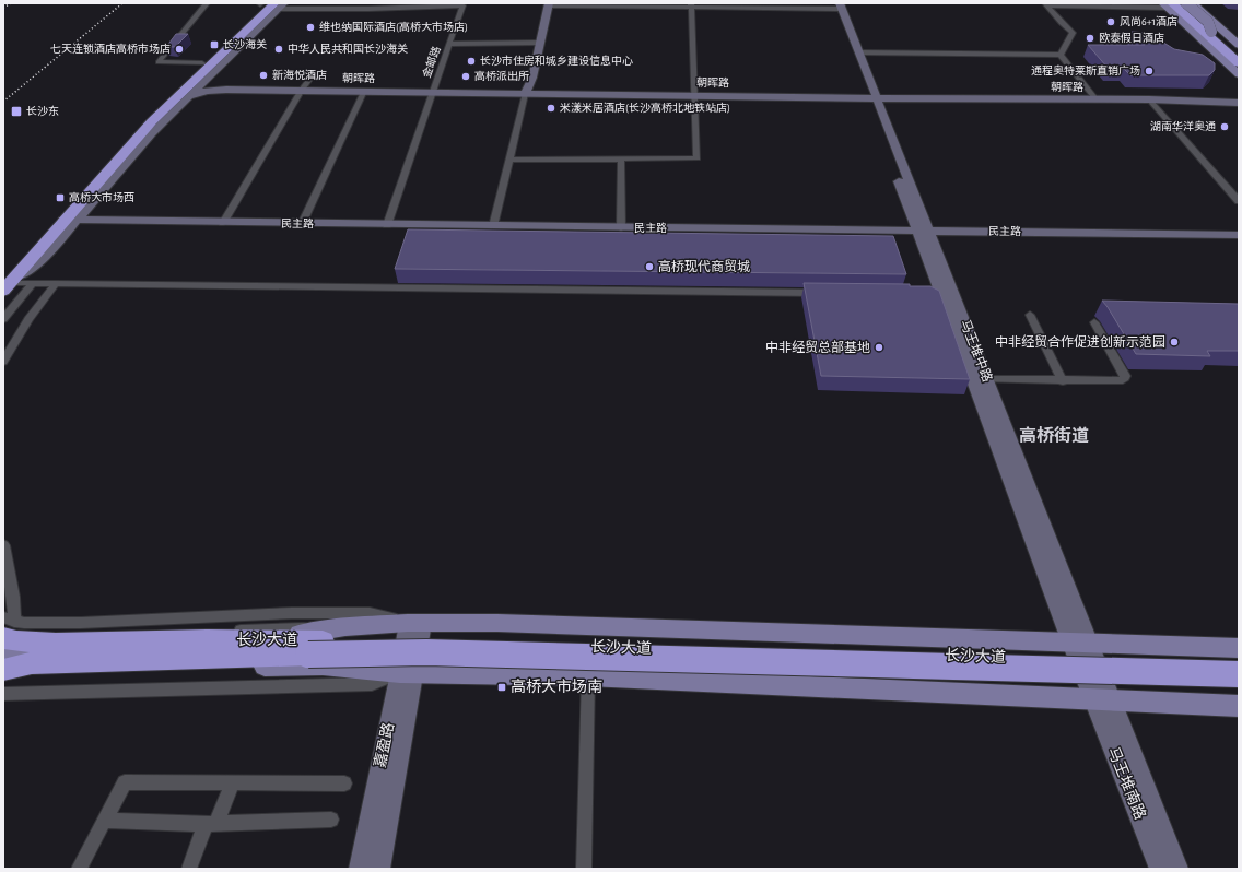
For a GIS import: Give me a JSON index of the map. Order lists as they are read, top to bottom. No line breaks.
{"streets":{"highway":["长沙大道"],"street":["金邮路","朝晖路","民主路","马王堆中路","嘉盈路","马王堆南路"]},"crossings":[["金邮路","朝晖路"],["金邮路","民主路"],["朝晖路","马王堆中路"],["民主路","马王堆中路"],["马王堆中路","马王堆南路"]],"districts":["高桥街道"],"places":{"other":["风尚6+1酒店","维也纳国际酒店(高桥大市场店)","欧泰假日酒店","七天连锁酒店高桥市场店","中华人民共和国长沙海关","长沙市住房和城乡建设信息中心","通程奥特莱斯直销广场","新海悦酒店","高桥派出所","米漾米居酒店(长沙高桥北地铁站店)","湖南华洋奥通","高桥现代商贸城","中非经贸合作促进创新示范园","中非经贸总部基地"],"transit":["长沙海关","长沙东","高桥大市场西","高桥大市场南"]}}
